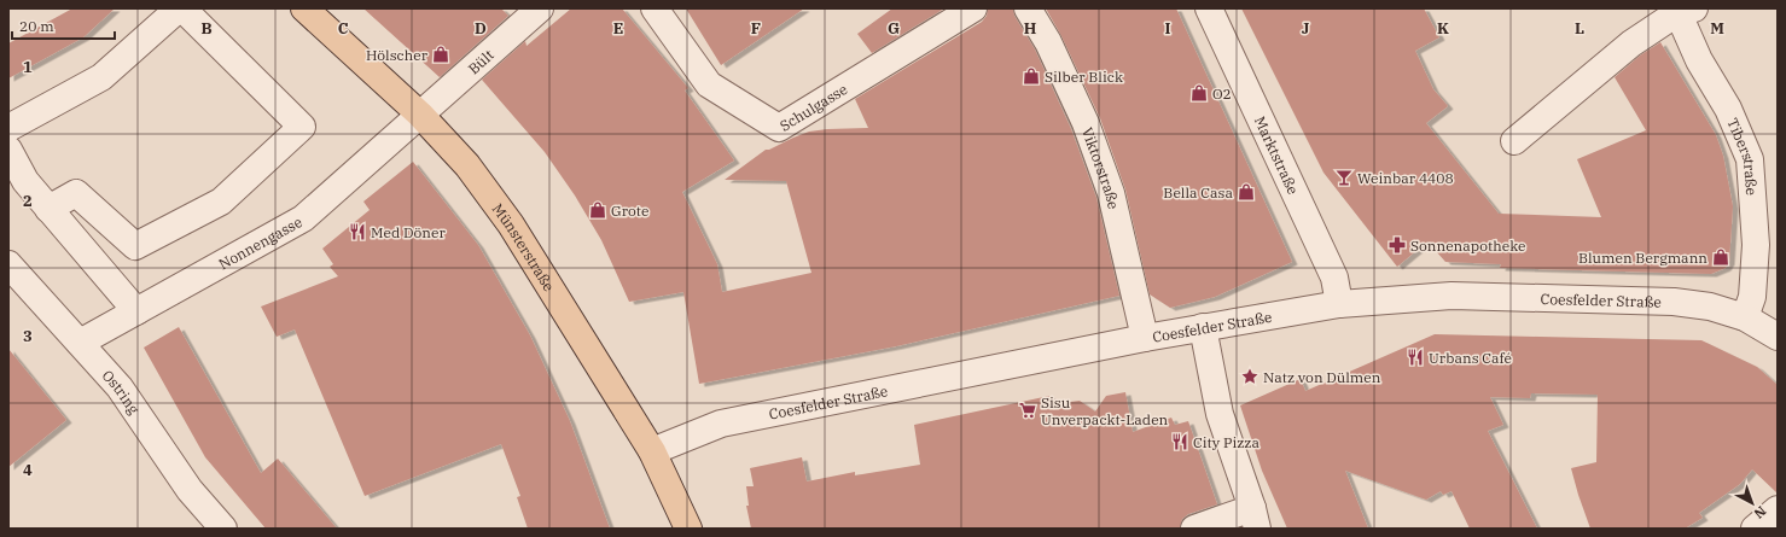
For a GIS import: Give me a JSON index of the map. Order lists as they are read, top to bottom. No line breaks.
{"streets":{"main road":["Münsterstraße"],"street":["Bült","Schulgasse","Marktstraße","Tiberstraße","Viktorstraße","Nonnengasse","Coesfelder Straße","Ostring"]},"crossings":[["Bült","Nonnengasse"],["Bült","Münsterstraße"],["Marktstraße","Coesfelder Straße"],["Tiberstraße","Coesfelder Straße"],["Viktorstraße","Coesfelder Straße"],["Nonnengasse","Münsterstraße"],["Nonnengasse","Ostring"],["Münsterstraße","Coesfelder Straße"]],"places":{"shop":["Hölscher","Silber Blick","O2","Bella Casa","Grote","Blumen Bergmann"],"bar":["Weinbar 4408"],"restaurant":["Med Döner","Urbans Café","City Pizza"],"pharmacy":["Sonnenapotheke"],"place":["Natz von Dülmen"],"supermarket":["Sisu Unverpackt-Laden"]},"scale_bar":"20 m","north":"bottom right","grid":{"columns":["B","C","D","E","F","G","H","I","J","K","L","M"],"rows":["1","2","3","4"]}}
